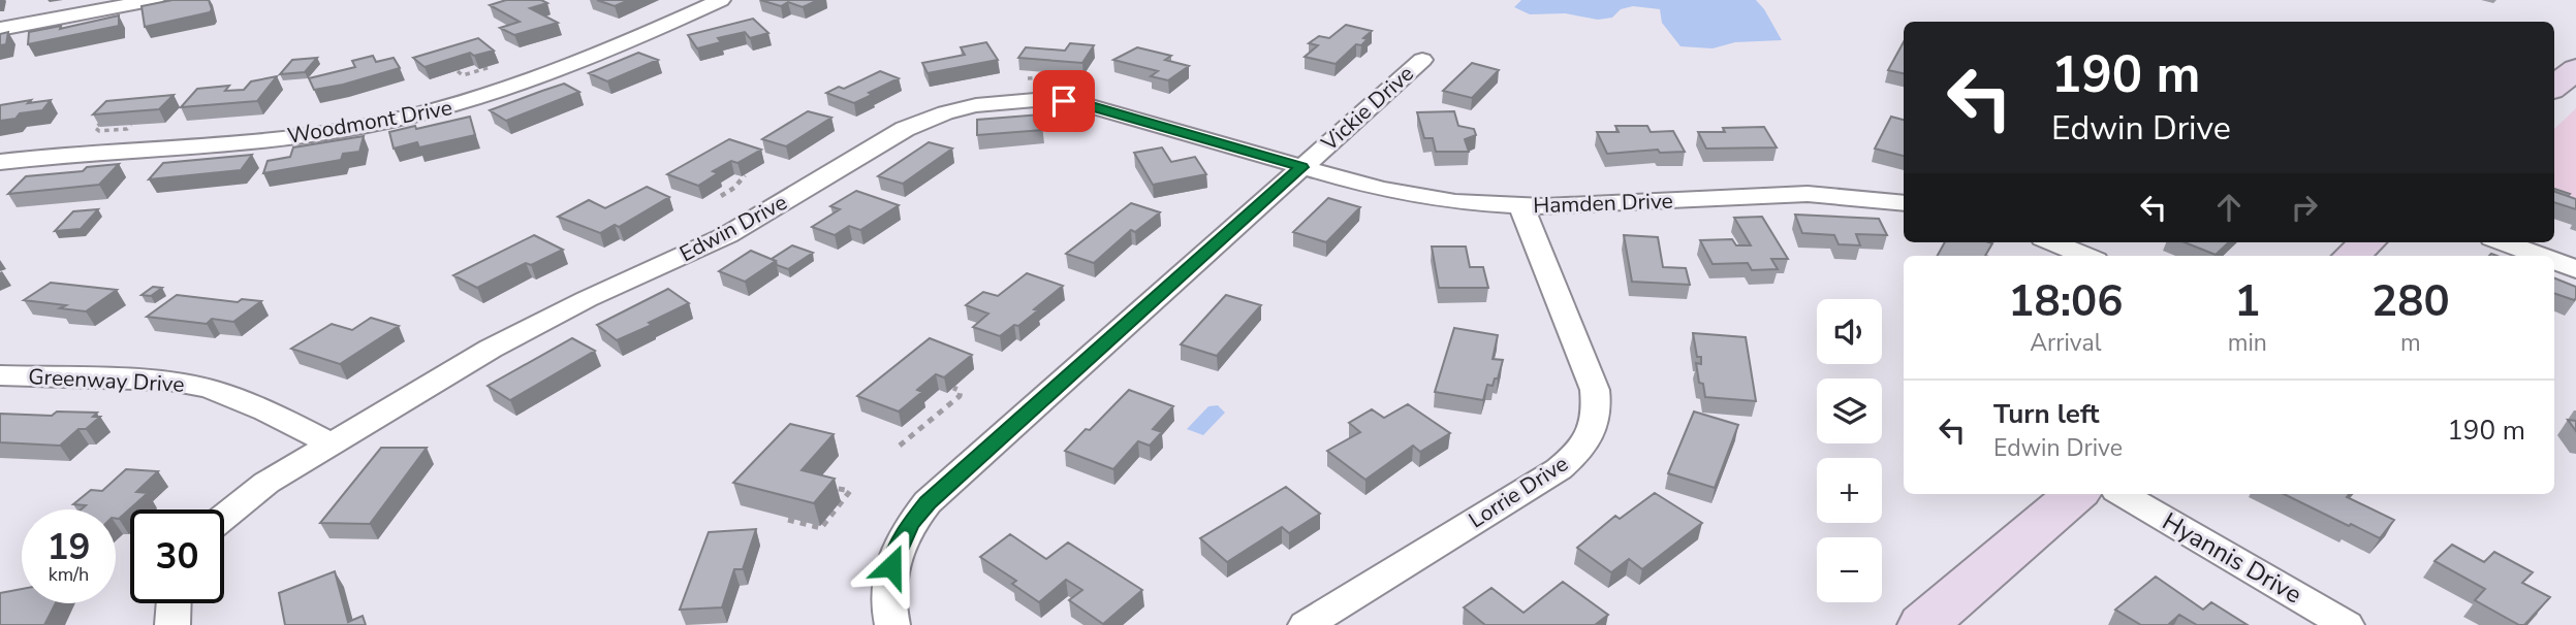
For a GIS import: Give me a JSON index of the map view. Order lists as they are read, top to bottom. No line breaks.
{"streets":{"street":["Vickie Drive","Woodmont Drive","Hamden Drive","Edwin Drive","Greenway Drive","Lorrie Drive","Hyannis Drive"]},"crossings":[["Vickie Drive","Hamden Drive"],["Vickie Drive","Edwin Drive"],["Hamden Drive","Edwin Drive"],["Hamden Drive","Lorrie Drive"],["Edwin Drive","Greenway Drive"]],"page":{"turn":["190 m","Edwin Drive"],"eta":["18:06","Arrival","1","min","280","m"],"map_buttons":["+","−"],"list":[{"name":"Turn left","note":"Edwin Drive","value":"190 m"}],"speed":"19 km/h","limit":"30"}}
